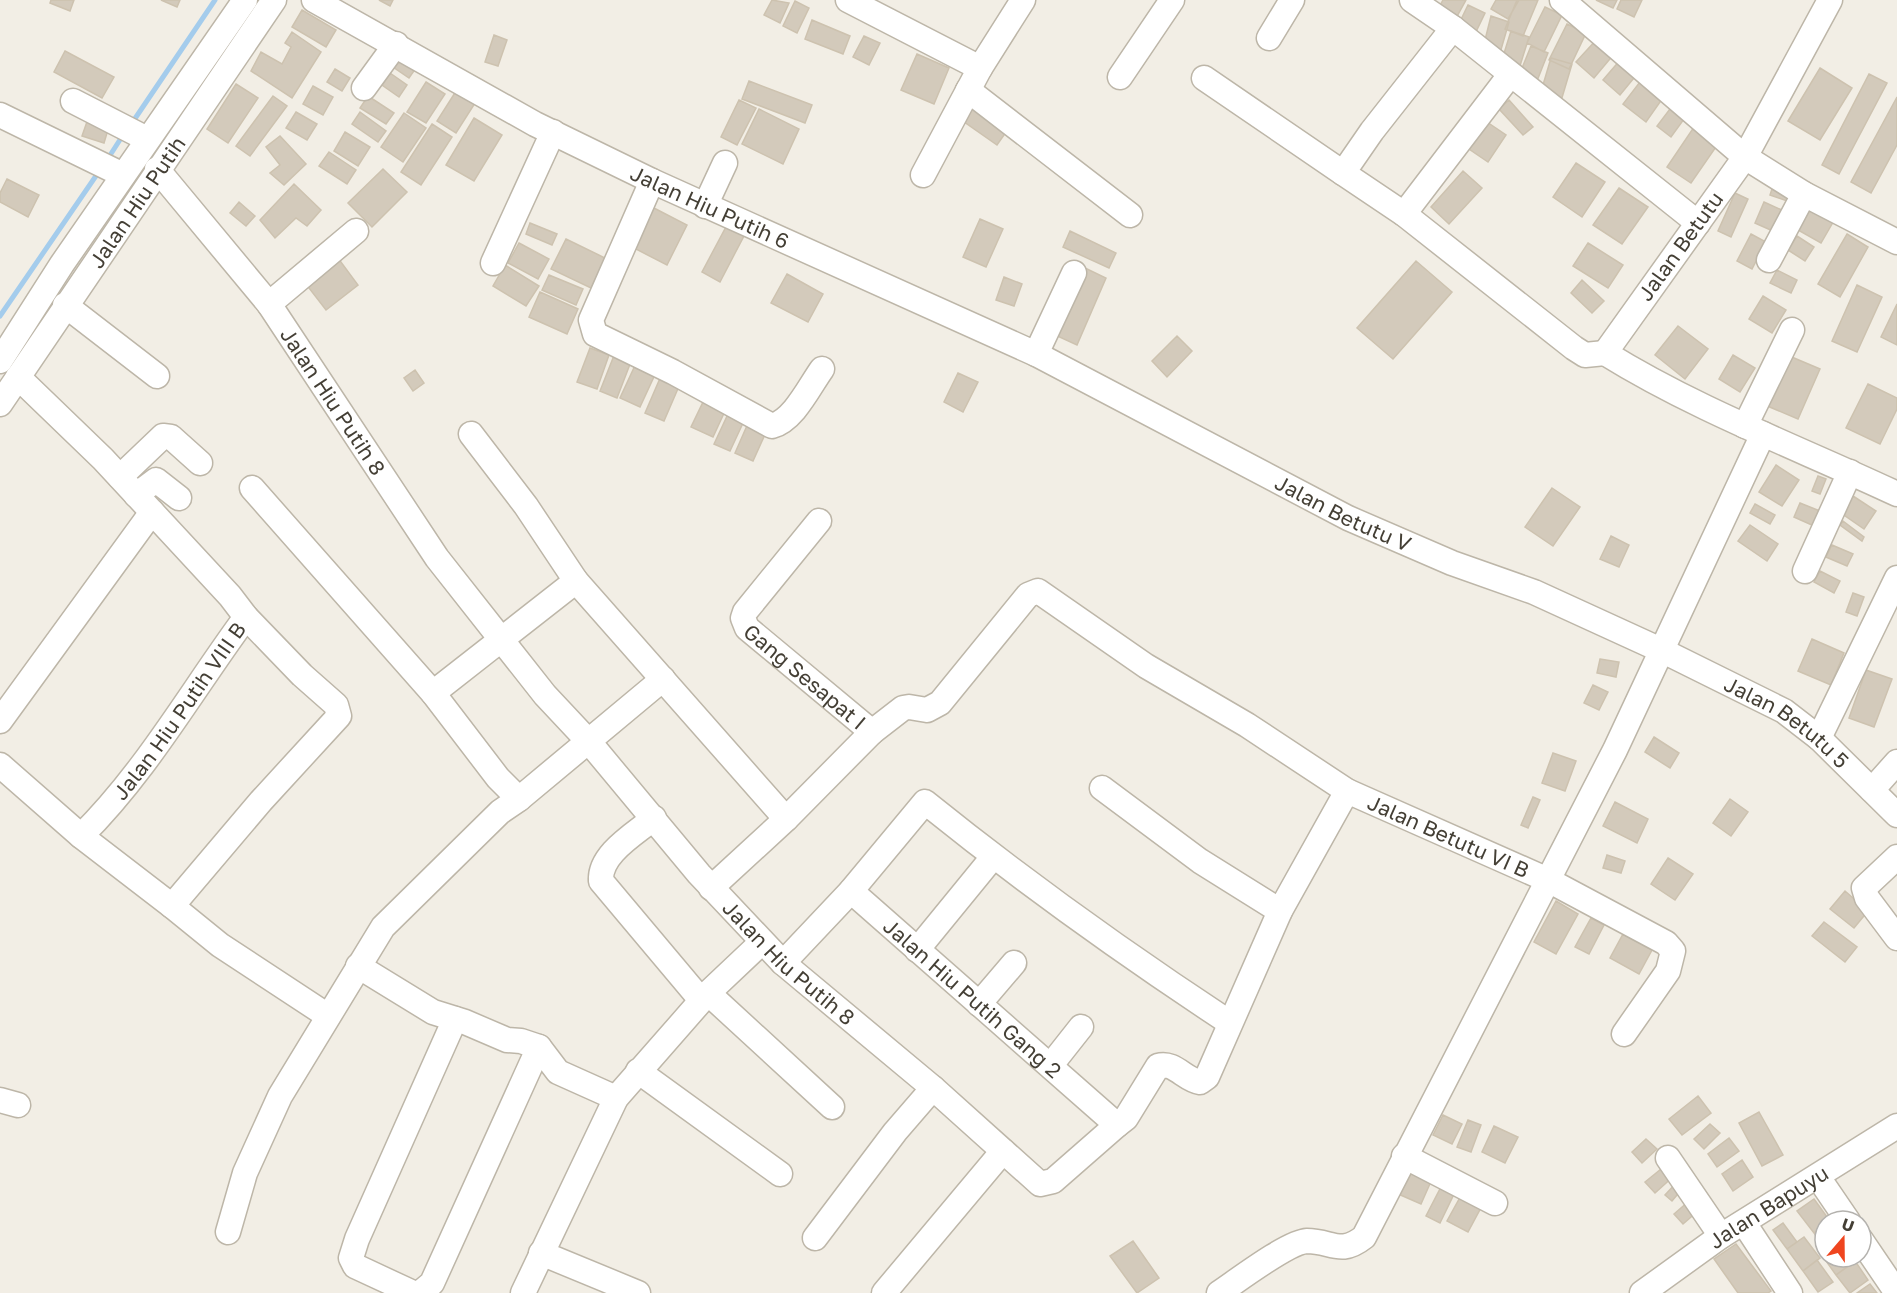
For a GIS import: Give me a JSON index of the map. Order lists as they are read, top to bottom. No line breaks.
{"streets":{"street":["Jalan Hiu Putih","Jalan Hiu Putih 6","Jalan Betutu","Jalan Hiu Putih 8","Jalan Betutu V","Gang Sesapat I","Jalan Hiu Putih VIII B","Jalan Betutu 5","Jalan Betutu VI B","Jalan Hiu Putih Gang 2","Jalan Bapuyu"]},"crossings":[["Jalan Hiu Putih","Jalan Hiu Putih 8"],["Jalan Hiu Putih","Jalan Hiu Putih VIII B"],["Jalan Hiu Putih 6","Jalan Betutu V"],["Jalan Hiu Putih 8","Jalan Hiu Putih Gang 2"],["Jalan Betutu V","Jalan Betutu 5"],["Gang Sesapat I","Jalan Betutu VI B"]],"north":"top"}
